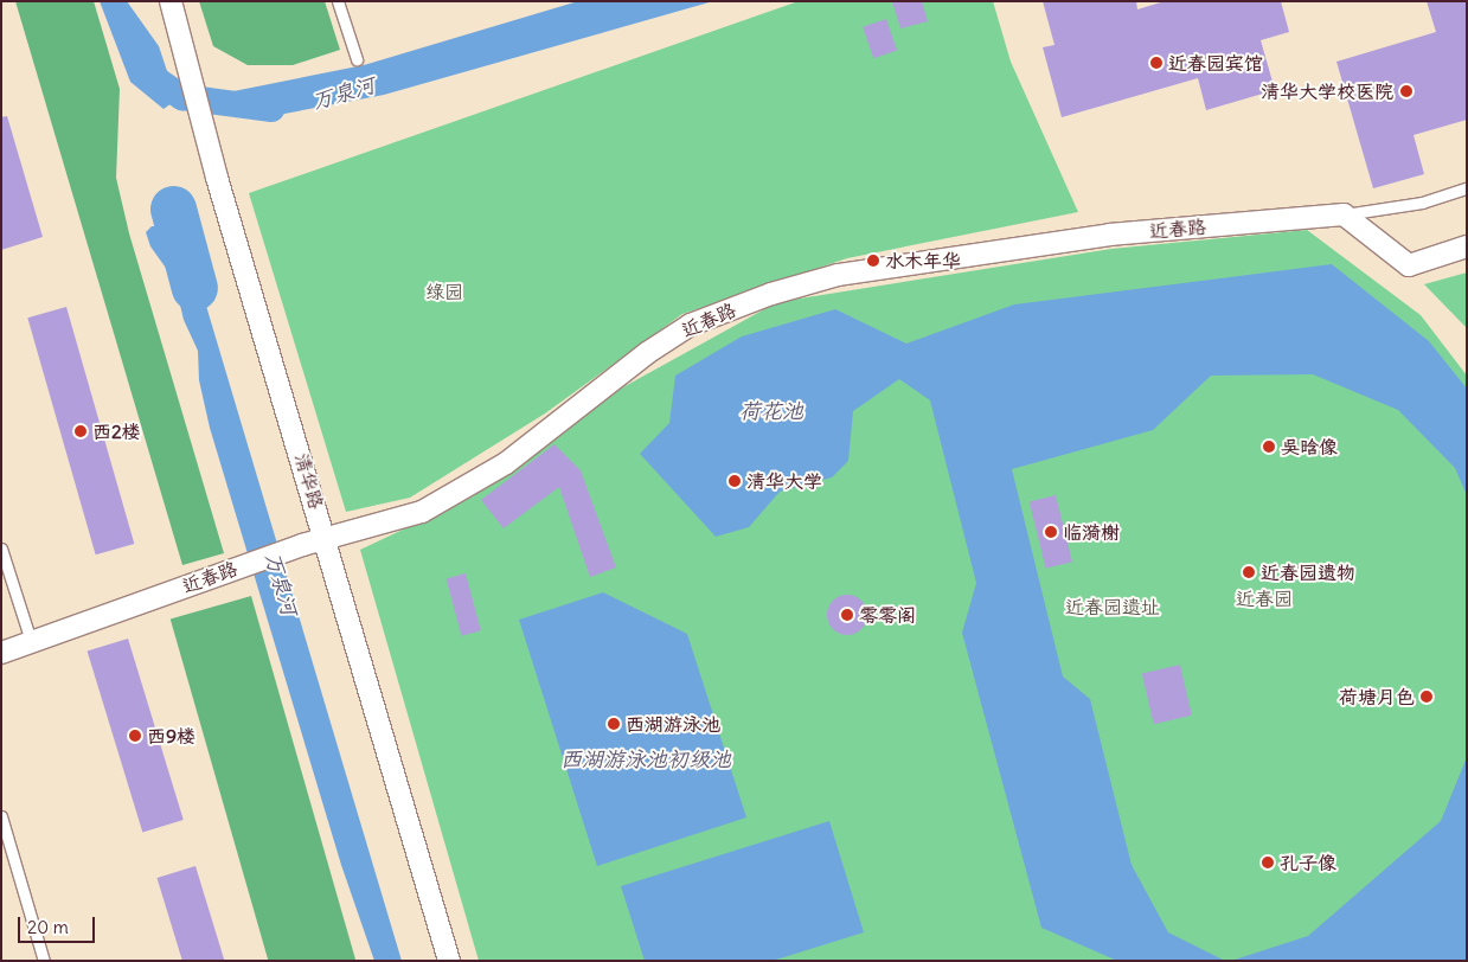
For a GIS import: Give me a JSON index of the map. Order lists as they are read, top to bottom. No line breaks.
{"streets":{"street":["近春路","清华路"]},"crossings":[["近春路","清华路"]],"water":["万泉河","荷花池","西湖游泳池初级池"],"parks":["绿园","近春园","近春园遗址"],"places":["近春园宾馆","清华大学校医院","水木年华","西2楼","吴晗像","清华大学","临漪榭","近春园遗物","零零阁","荷塘月色","西湖游泳池","西9楼","孔子像"],"scale_bar":"20 m"}
